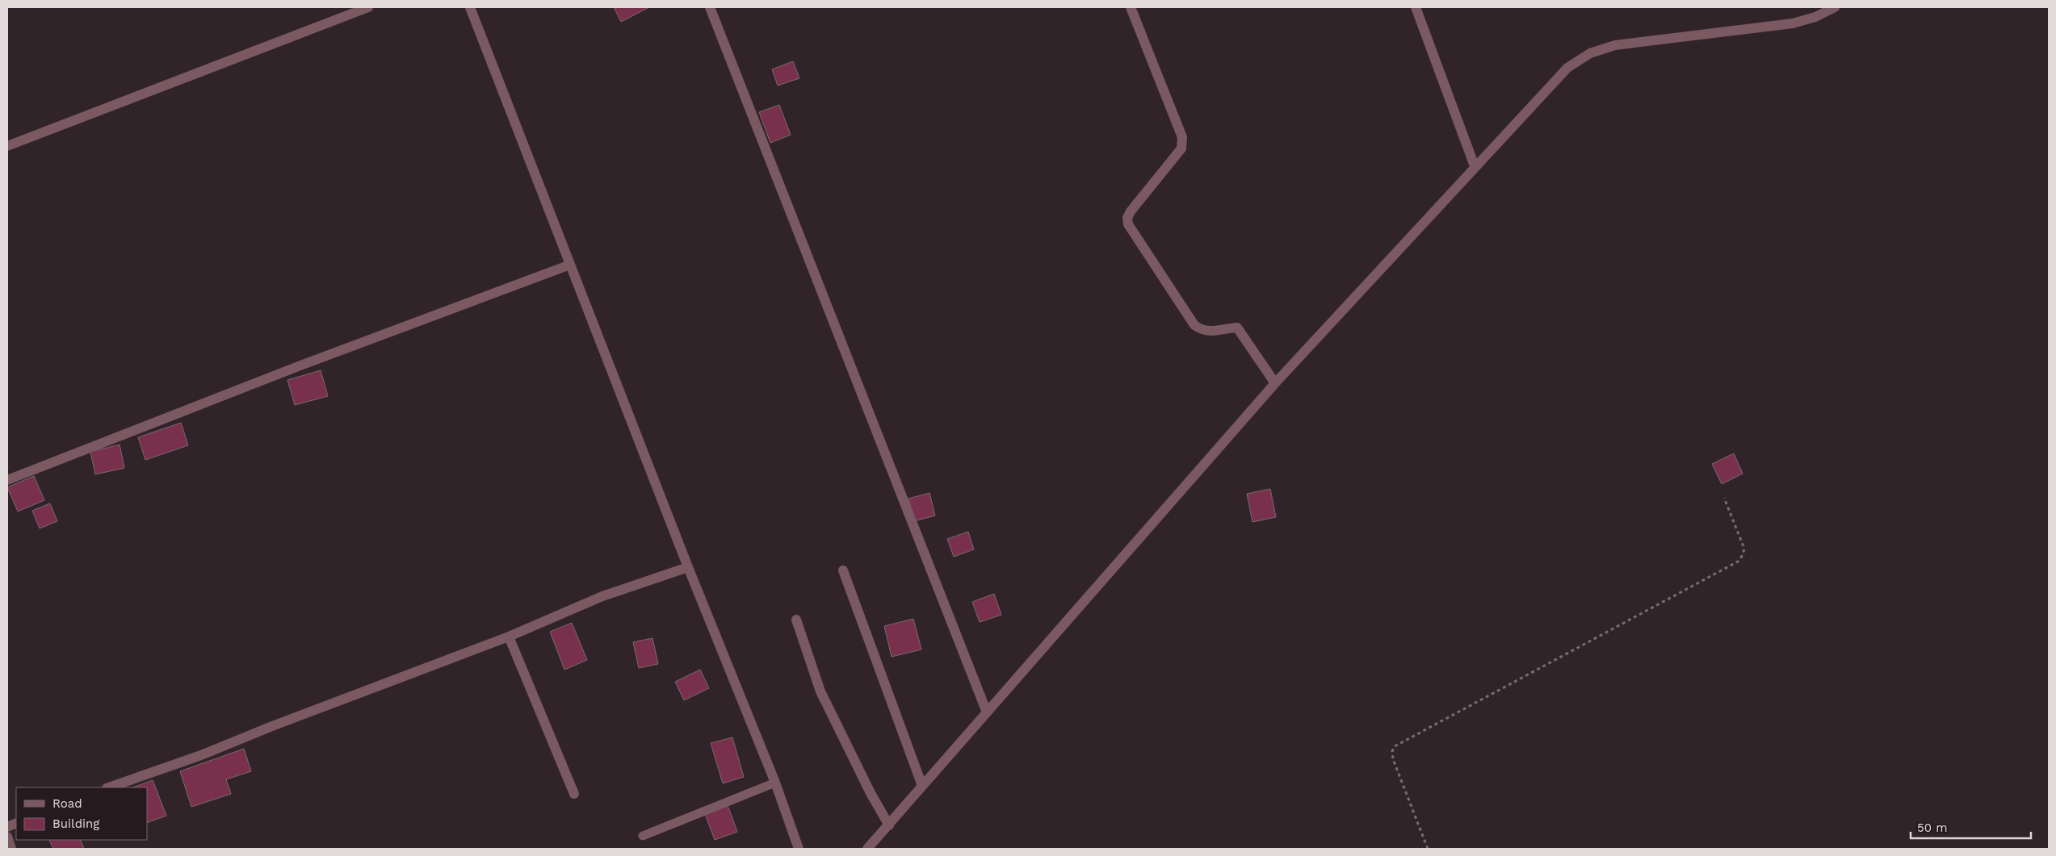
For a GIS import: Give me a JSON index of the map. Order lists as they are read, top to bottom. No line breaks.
{"legend":["Road","Building"],"scale_bar":"50 m"}
